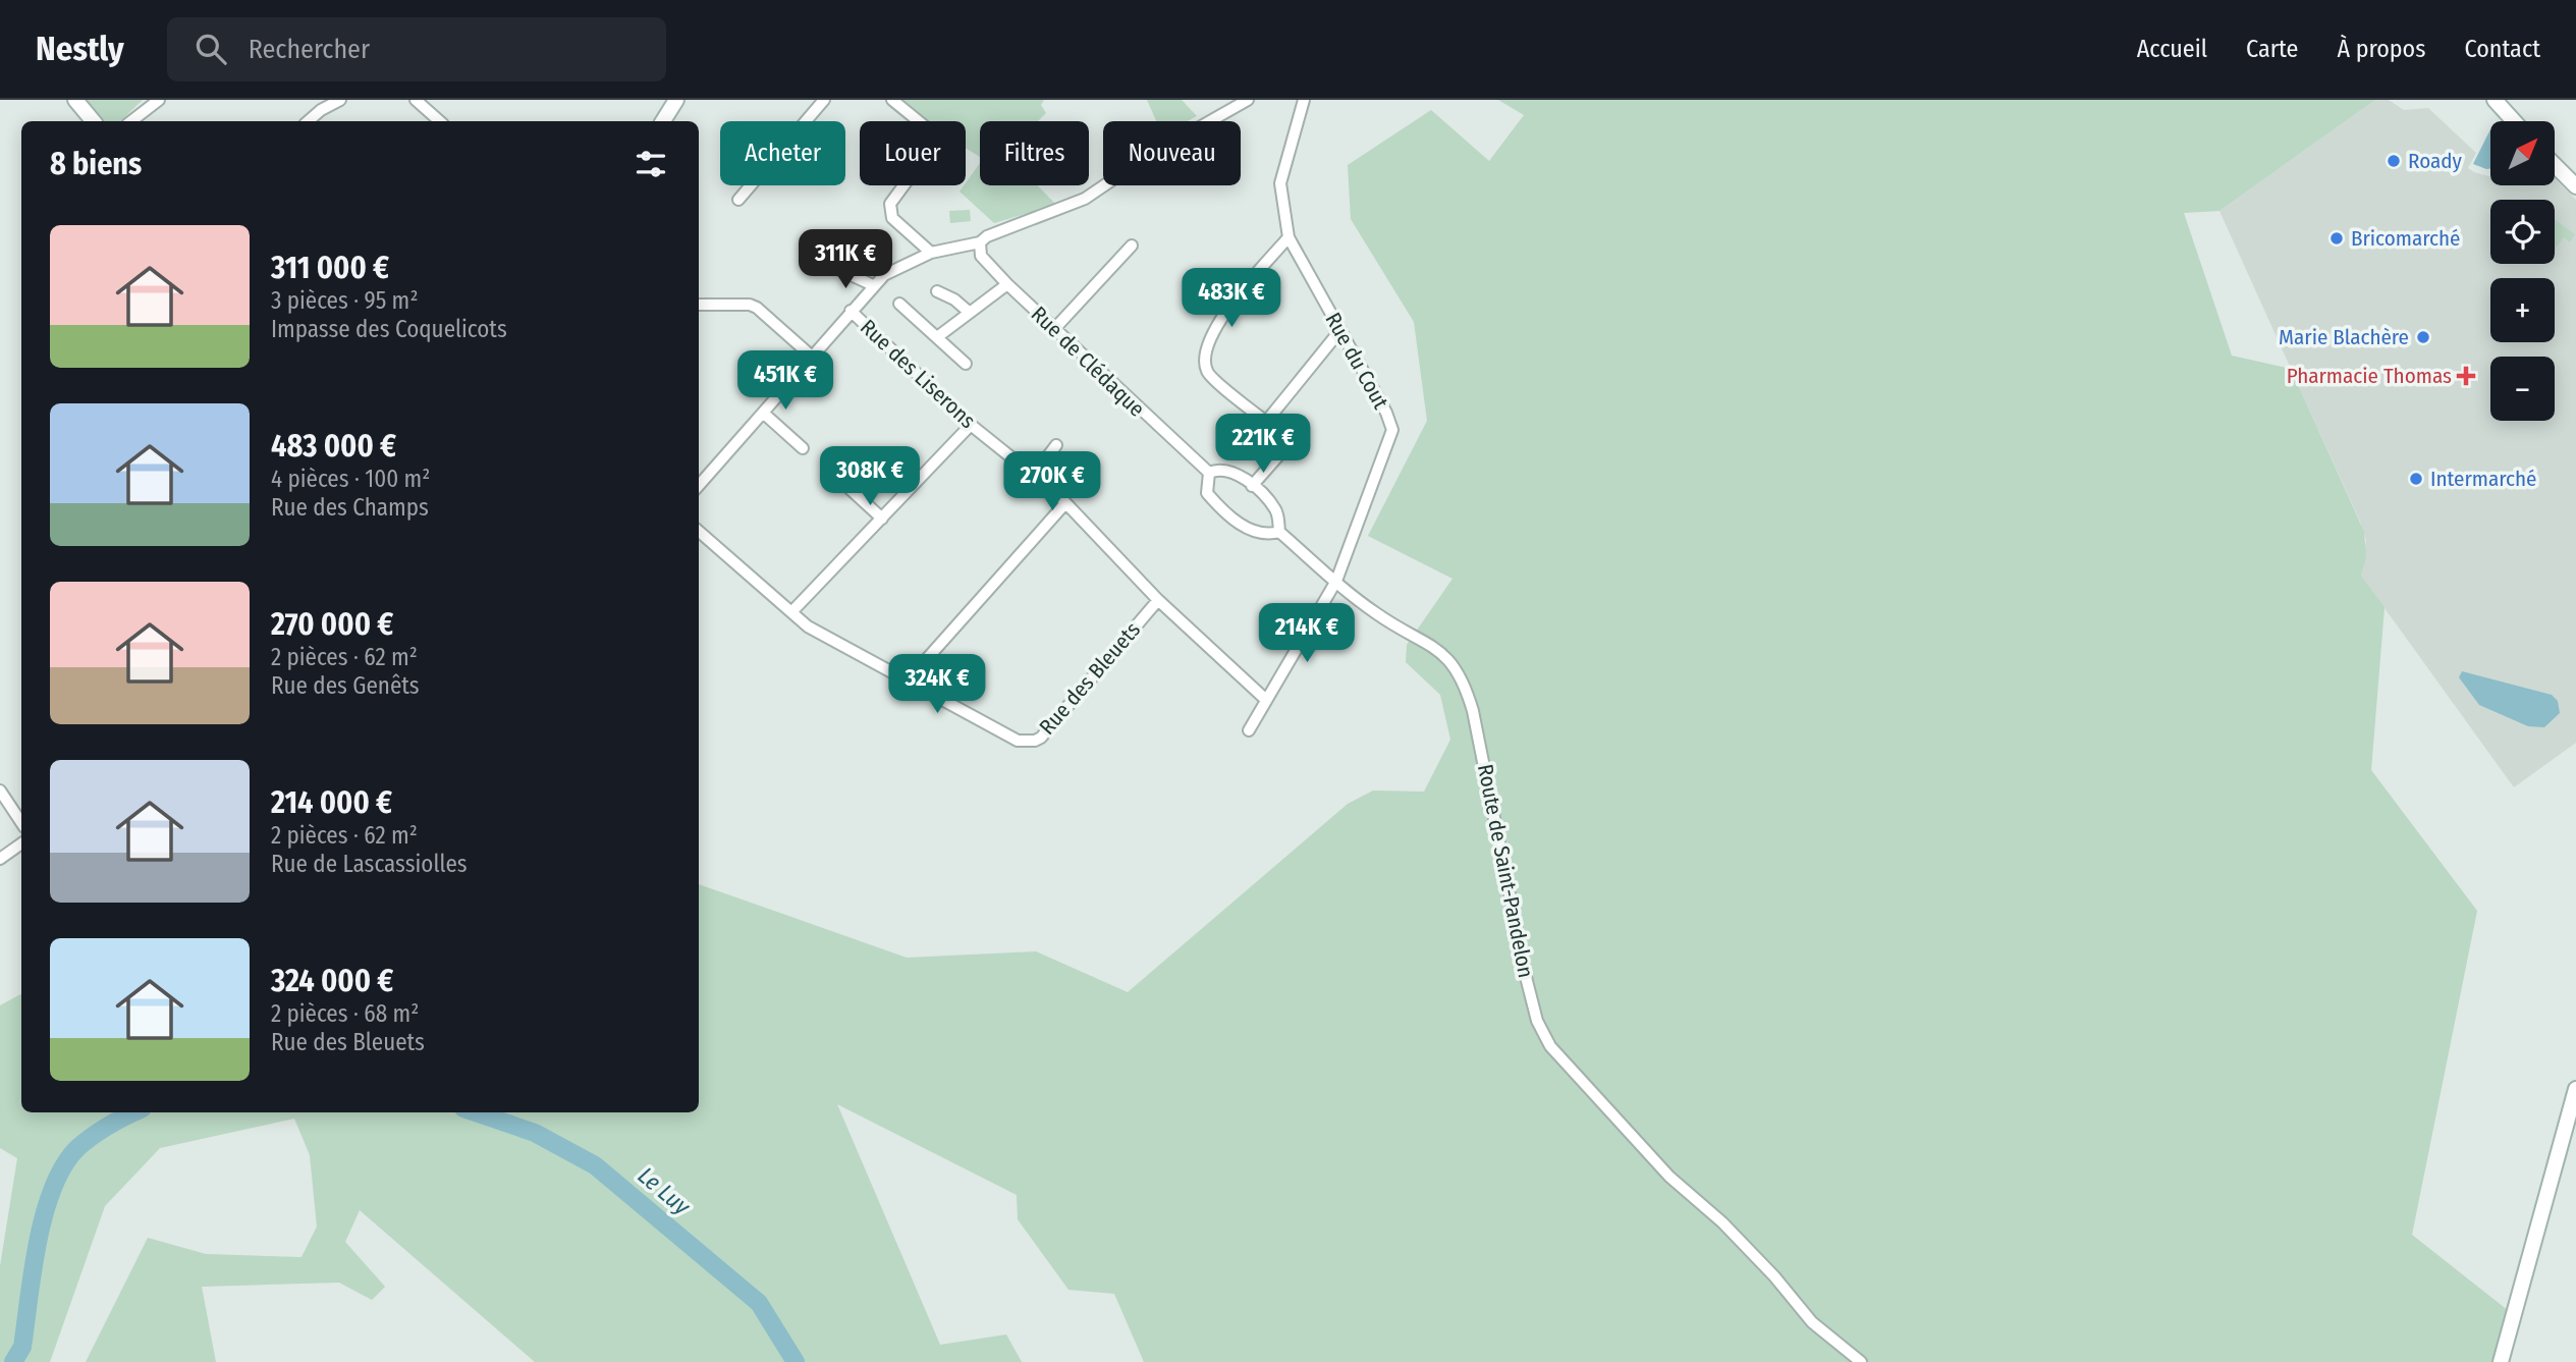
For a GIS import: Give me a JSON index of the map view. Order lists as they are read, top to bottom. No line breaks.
{"streets":{"street":["Rue du Cout","Rue de Clédaque","Rue des Liserons","Rue des Bleuets","Route de Saint-Pandelon"]},"crossings":[["Rue du Cout","Rue des Liserons"],["Rue du Cout","Route de Saint-Pandelon"],["Rue des Liserons","Rue des Bleuets"]],"water":["Le Luy"],"places":{"other":["Roady","Bricomarché","Marie Blachère","Intermarché"],"health":["Pharmacie Thomas"]},"north":"top right","page":{"header":"Nestly","search":"Rechercher","nav":["Accueil","Carte","À propos","Contact"],"map_buttons":["+","−"],"chip":["Acheter","Louer","Filtres","Nouveau"],"heading":"8 biens","list":[{"name":"311 000 €","note":"3 pièces · 95 m² · Impasse des Coquelicots"},{"name":"483 000 €","note":"4 pièces · 100 m² · Rue des Champs"},{"name":"270 000 €","note":"2 pièces · 62 m² · Rue des Genêts"},{"name":"214 000 €","note":"2 pièces · 62 m² · Rue de Lascassiolles"},{"name":"324 000 €","note":"2 pièces · 68 m² · Rue des Bleuets"}],"price":["311K €","483K €","451K €","221K €","308K €","270K €","214K €","324K €"]}}
